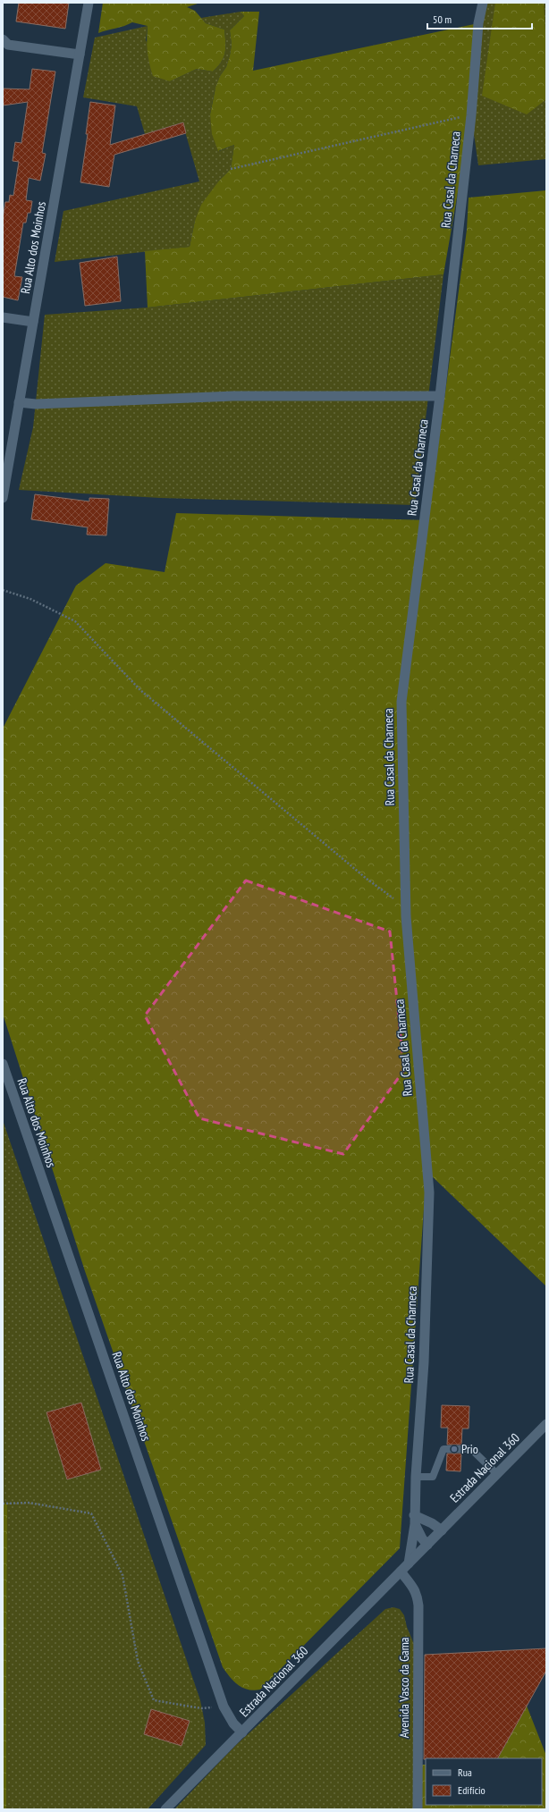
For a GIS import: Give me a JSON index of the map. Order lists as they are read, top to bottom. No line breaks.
{"streets":{"street":["Rua Casal da Charneca","Rua Alto dos Moinhos","Estrada Nacional 360","Avenida Vasco da Gama"]},"crossings":[["Rua Casal da Charneca","Estrada Nacional 360"],["Rua Alto dos Moinhos","Estrada Nacional 360"],["Estrada Nacional 360","Avenida Vasco da Gama"]],"places":["Prio"],"legend":["Rua","Edifício"],"scale_bar":"50 m"}
